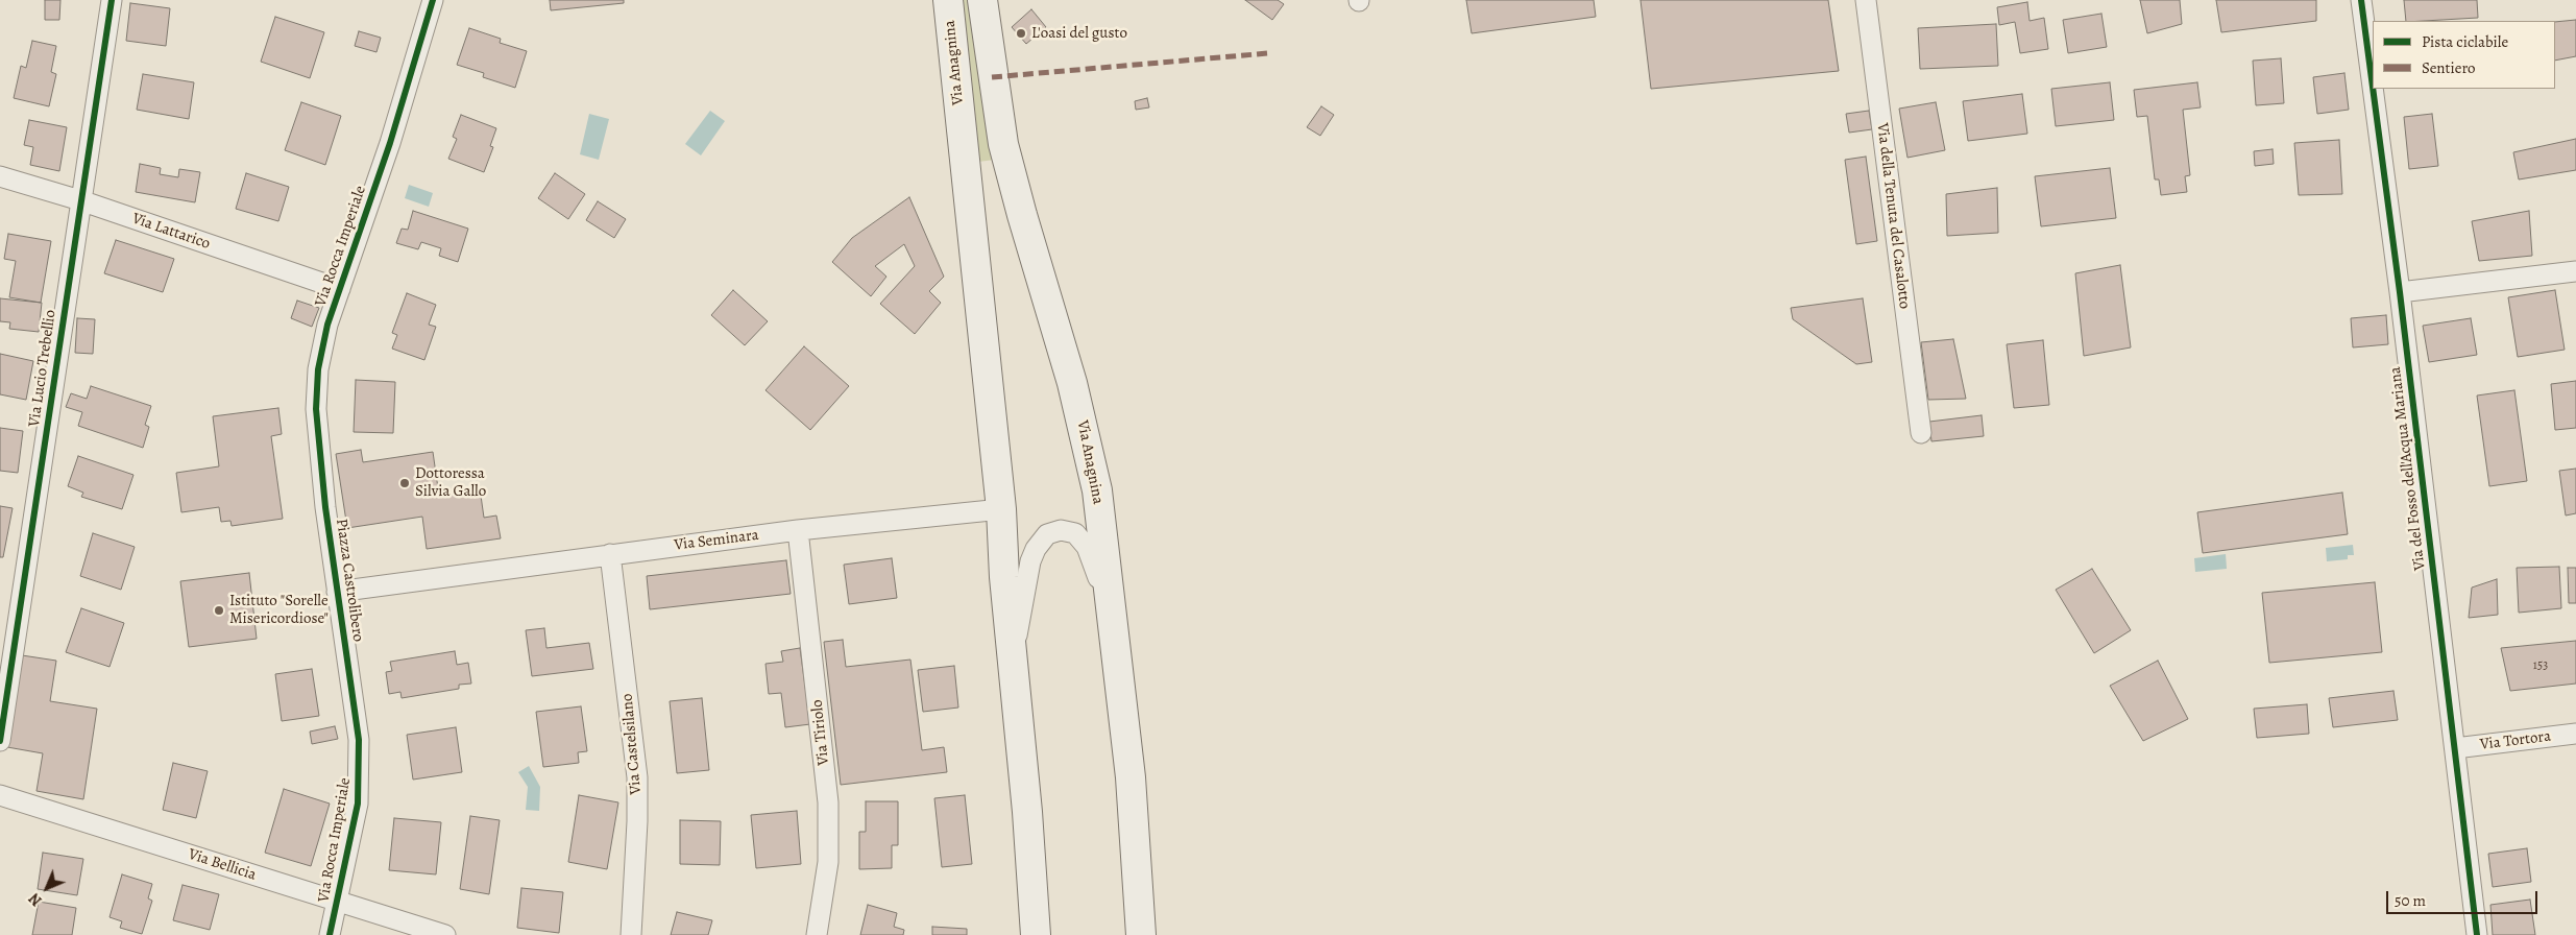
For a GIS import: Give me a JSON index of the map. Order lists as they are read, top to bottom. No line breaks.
{"streets":{"main road":["Via Anagnina"],"street":["Via della Tenuta del Casalotto","Via Lattarico","Via Rocca Imperiale","Via Lucio Trebellio","Via del Fosso dell'Acqua Mariana","Via Seminara","Piazza Castrolibero","Via Tiriolo","Via Tortora","Via Castelsilano","Via Bellicia"]},"crossings":[["Via Anagnina","Via Seminara"],["Via Lattarico","Via Rocca Imperiale"],["Via Lattarico","Via Lucio Trebellio"],["Via Rocca Imperiale","Piazza Castrolibero"],["Via Rocca Imperiale","Via Bellicia"],["Via del Fosso dell'Acqua Mariana","Via Tortora"],["Via Seminara","Piazza Castrolibero"],["Via Seminara","Via Tiriolo"],["Via Seminara","Via Castelsilano"]],"places":["L'oasi del gusto","Dottoressa Silvia Gallo","Istituto \"Sorelle Misericordiose\""],"house_numbers":["153"],"legend":["Pista ciclabile","Sentiero"],"scale_bar":"50 m","north":"bottom left"}
